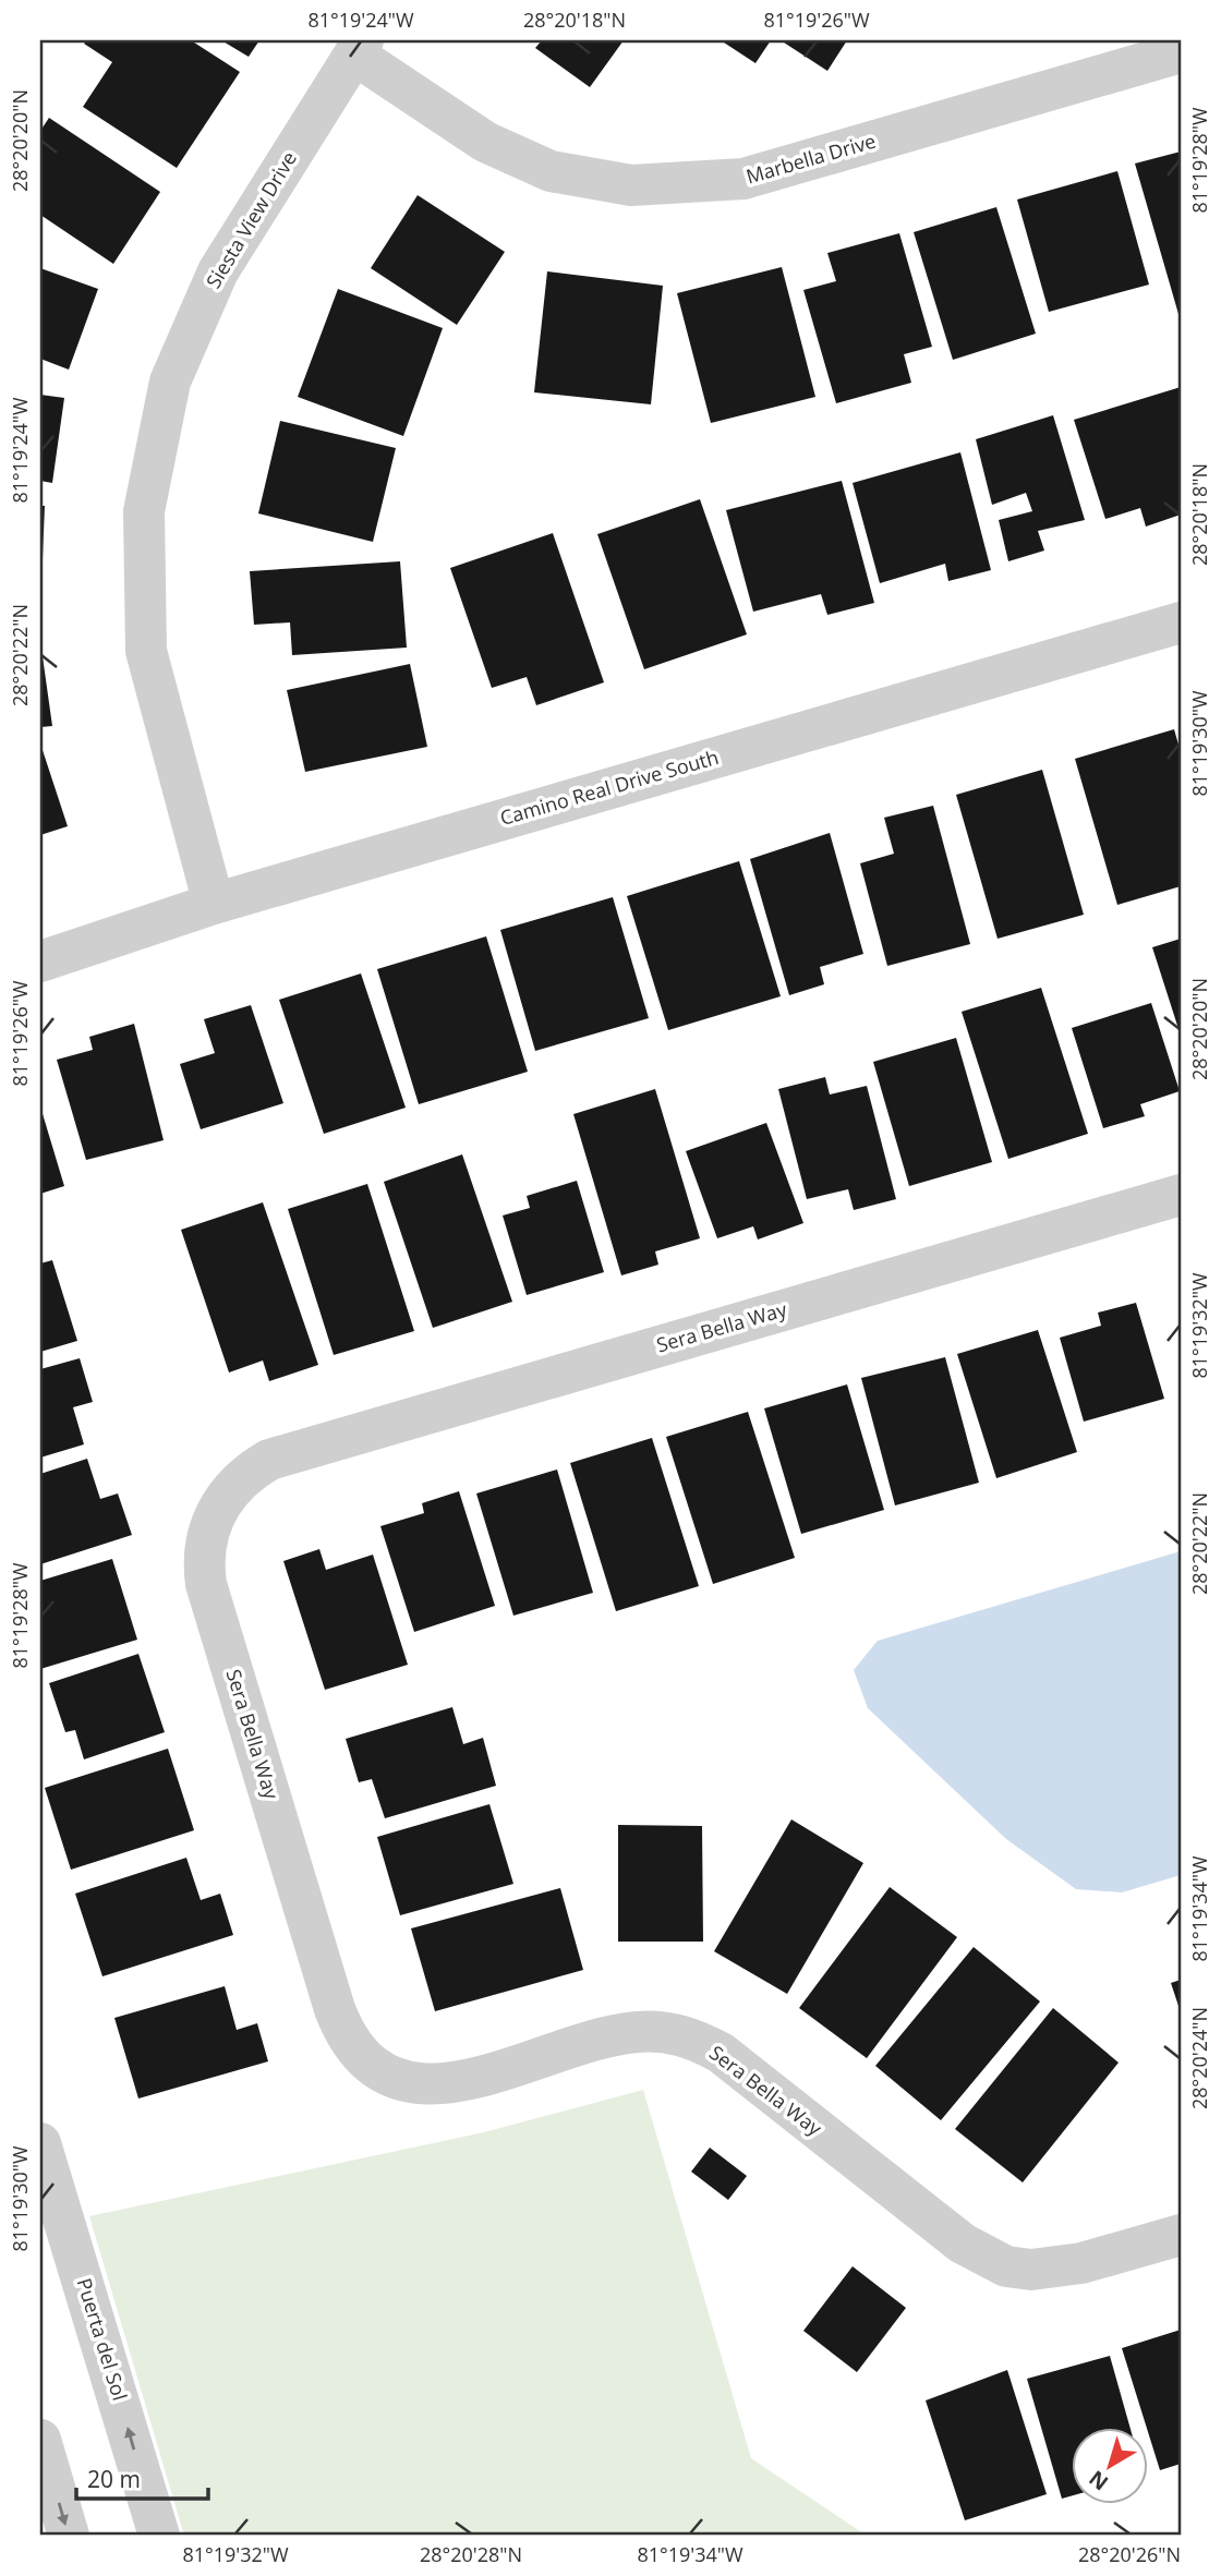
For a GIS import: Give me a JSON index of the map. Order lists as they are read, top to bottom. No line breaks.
{"streets":{"street":["Marbella Drive","Siesta View Drive","Camino Real Drive South","Sera Bella Way","Puerta del Sol"]},"crossings":[["Marbella Drive","Siesta View Drive"],["Siesta View Drive","Camino Real Drive South"]],"one_way":["Puerta del Sol"],"scale_bar":"20 m","north":"bottom left","coordinates":["81°19'24\"W","28°20'18\"N","81°19'26\"W","28°20'20\"N","81°19'28\"W","28°20'22\"N","81°19'30\"W","81°19'32\"W","81°19'34\"W","28°20'24\"N","28°20'28\"N","28°20'26\"N"]}
